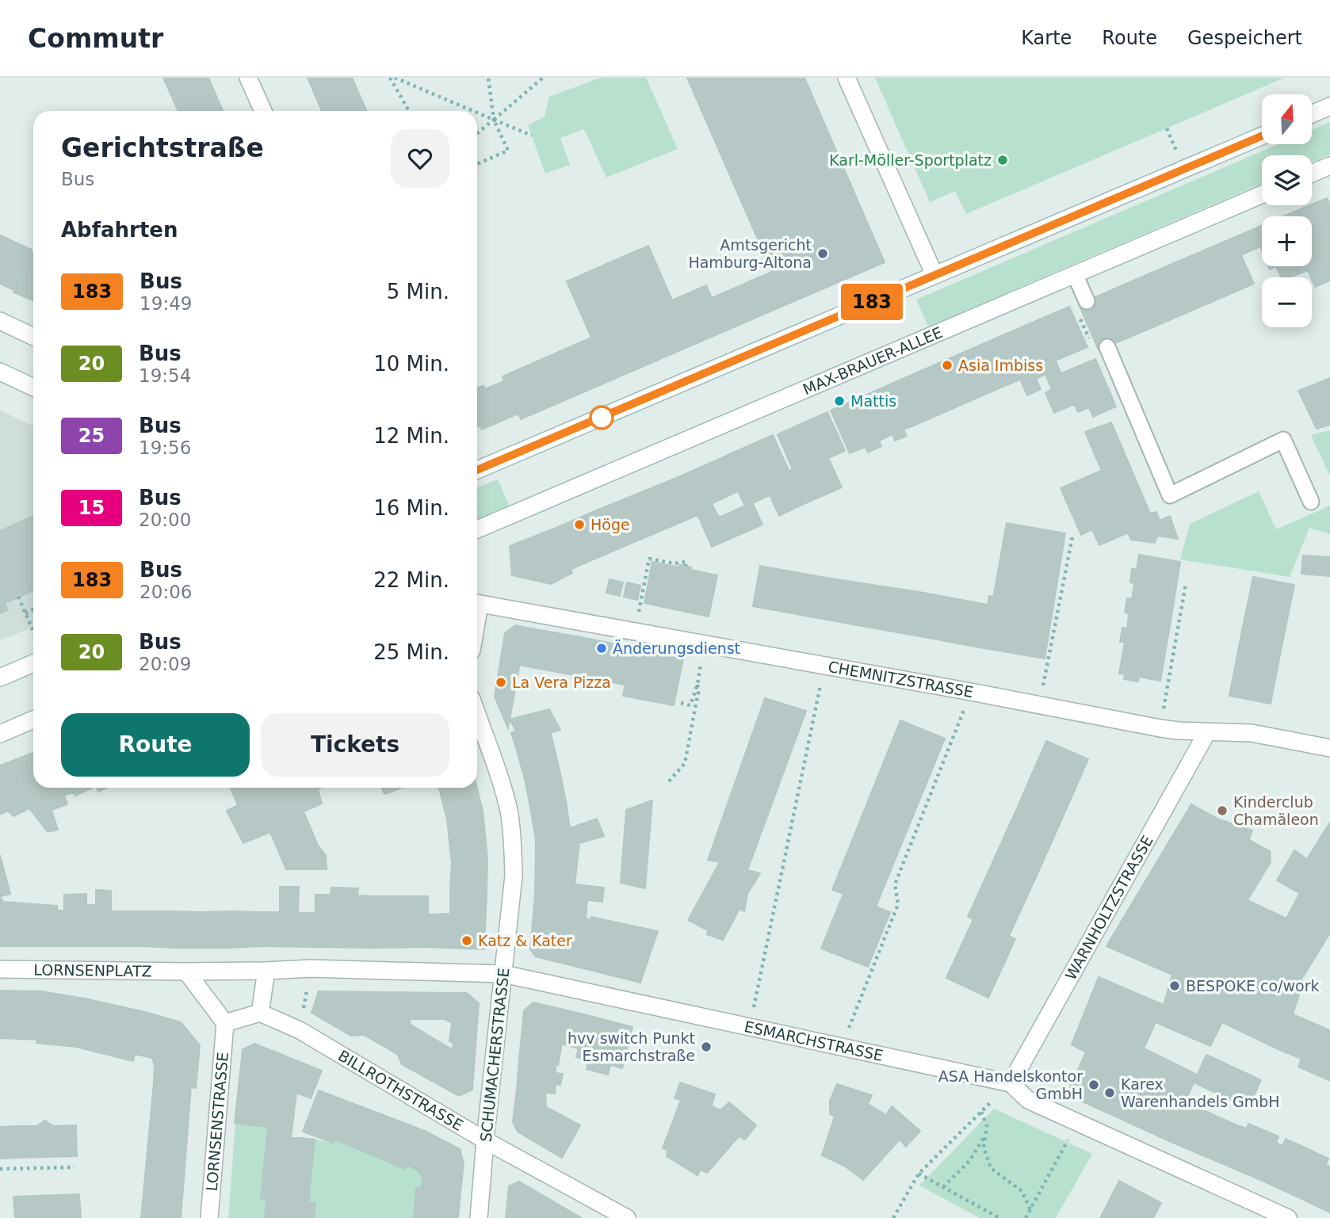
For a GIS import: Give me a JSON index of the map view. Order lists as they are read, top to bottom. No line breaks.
{"streets":{"street":["MAX-BRAUER-ALLEE","CHEMNITZSTRASSE","WARNHOLTZSTRASSE","LORNSENPLATZ","ESMARCHSTRASSE","SCHUMACHERSTRASSE","BILLROTHSTRASSE","LORNSENSTRASSE"]},"crossings":[["CHEMNITZSTRASSE","WARNHOLTZSTRASSE"],["WARNHOLTZSTRASSE","ESMARCHSTRASSE"],["LORNSENPLATZ","ESMARCHSTRASSE"],["ESMARCHSTRASSE","SCHUMACHERSTRASSE"],["SCHUMACHERSTRASSE","BILLROTHSTRASSE"]],"places":["Karl-Möller-Sportplatz","Amtsgericht Hamburg-Altona","Asia Imbiss","Mattis","Höge","Änderungsdienst","La Vera Pizza","Kinderclub Chamäleon","Katz & Kater","BESPOKE co/work","hvv switch Punkt Esmarchstraße","ASA Handelskontor GmbH","Karex Warenhandels GmbH"],"lines":["bus line 183"],"north":"top","page":{"header":"Commutr","nav":["Karte","Route","Gespeichert"],"on_map":"183","map_buttons":["+","−"],"heading":[["Gerichtstraße","Bus"],"Abfahrten"],"list":[{"mark":"183","name":"Bus","note":"19:49","value":"5 Min."},{"mark":"20","name":"Bus","note":"19:54","value":"10 Min."},{"mark":"25","name":"Bus","note":"19:56","value":"12 Min."},{"mark":"15","name":"Bus","note":"20:00","value":"16 Min."},{"mark":"183","name":"Bus","note":"20:06","value":"22 Min."},{"mark":"20","name":"Bus","note":"20:09","value":"25 Min."}],"buttons":["Route","Tickets"]}}
